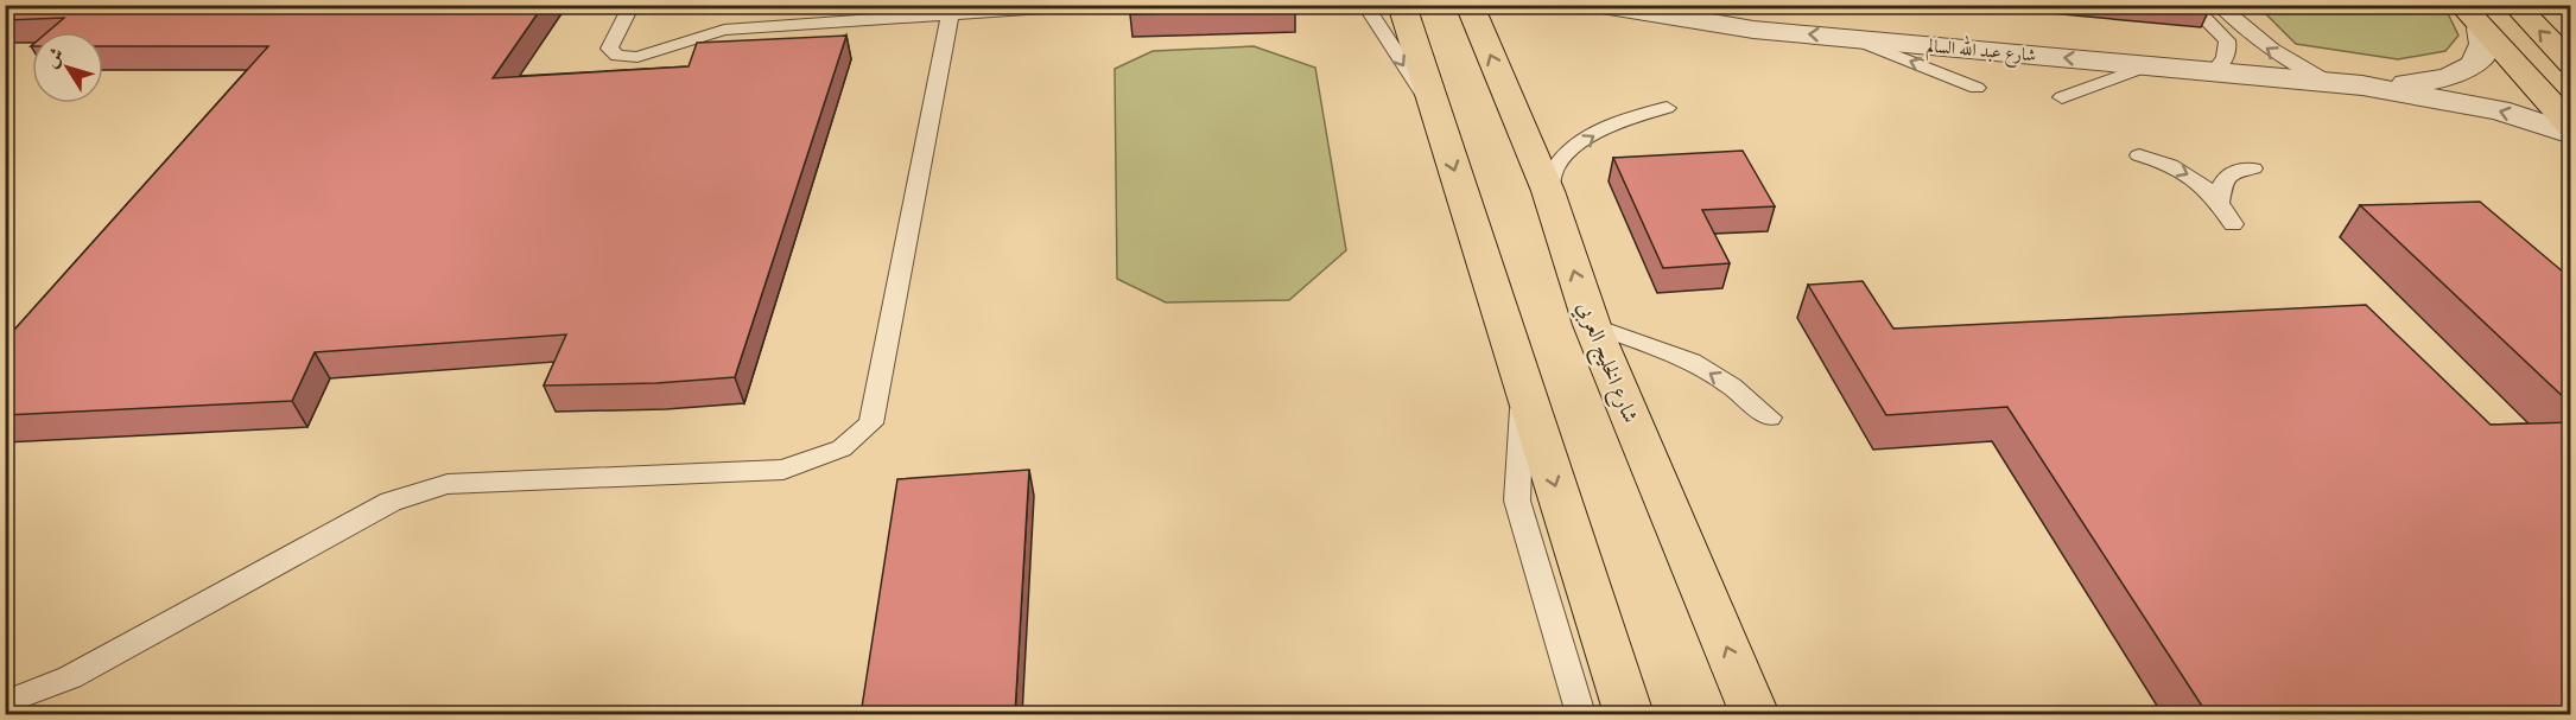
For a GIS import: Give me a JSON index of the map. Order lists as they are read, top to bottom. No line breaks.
{"streets":{"main road":["شارع الخليج العربي"],"street":["شارع عبد الله السالم"]},"one_way":["شارع عبد الله السالم"],"north":"top left"}
